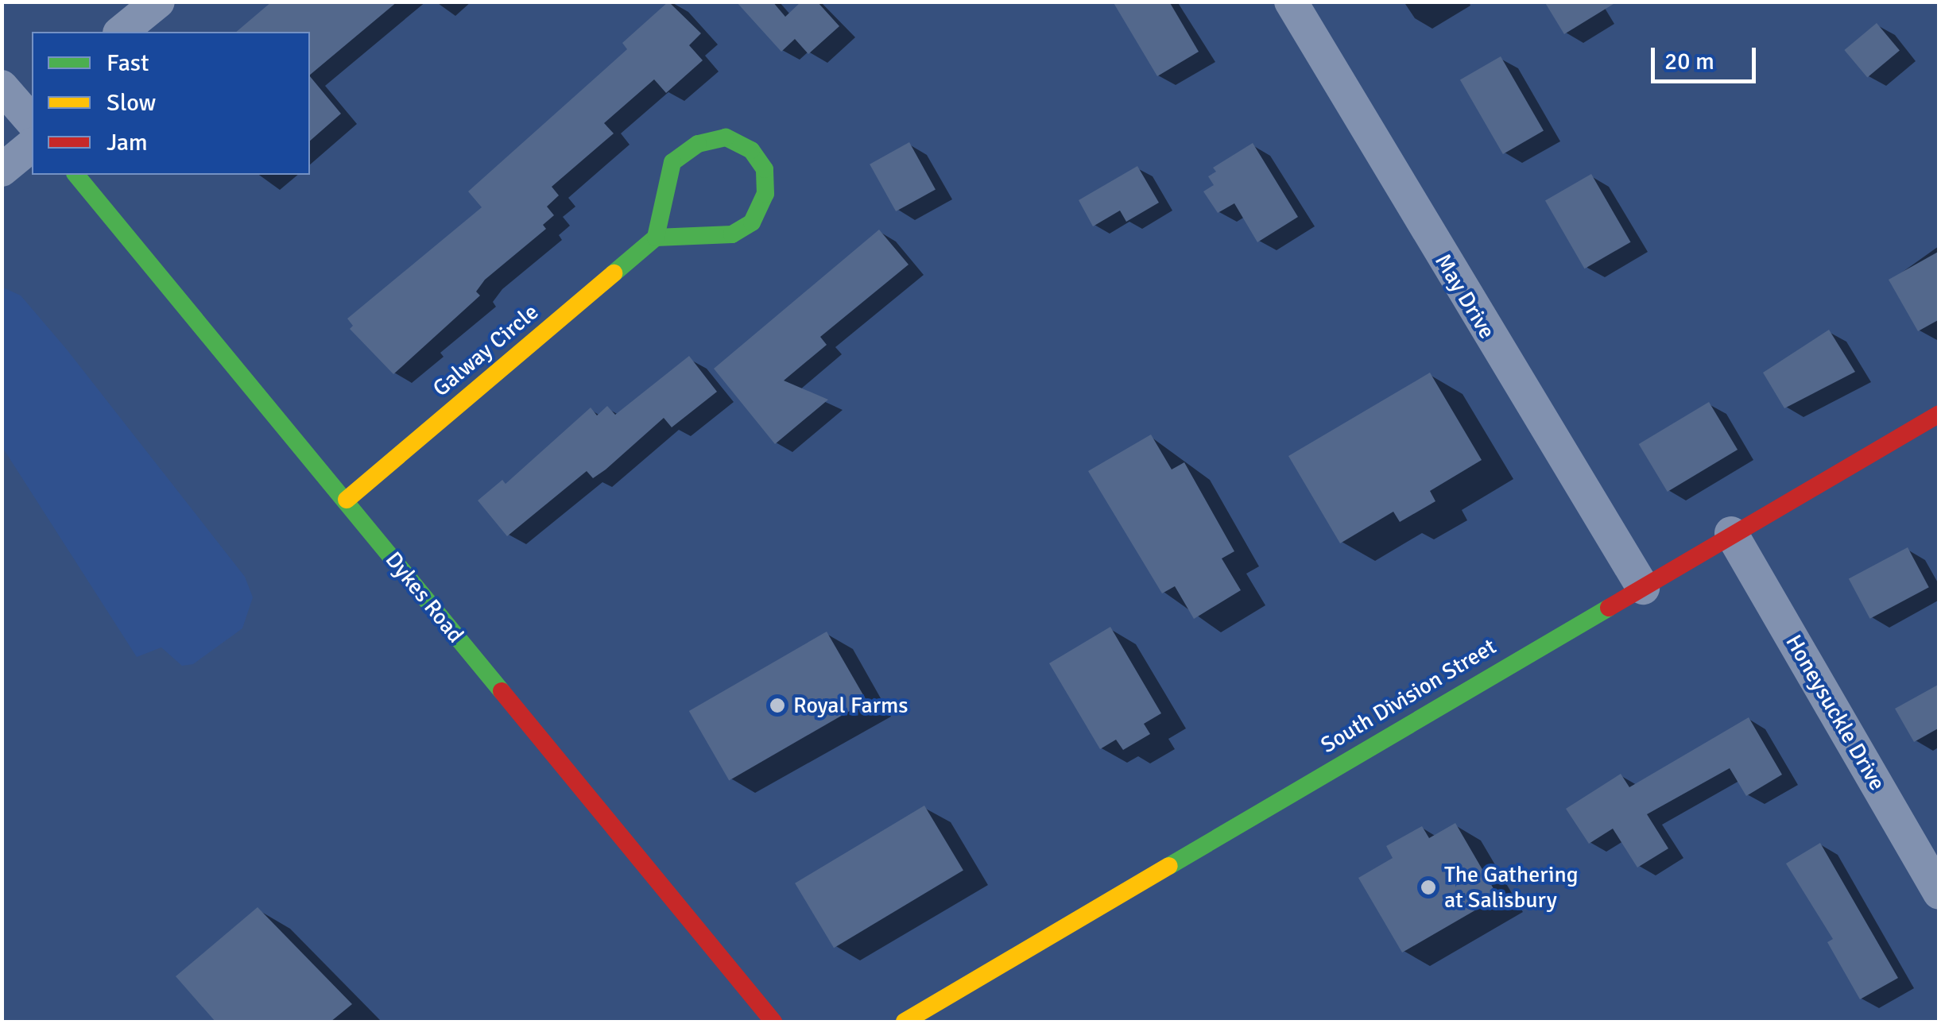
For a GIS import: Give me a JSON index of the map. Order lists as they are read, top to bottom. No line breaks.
{"streets":{"street":["May Drive","Galway Circle","Dykes Road","South Division Street","Honeysuckle Drive"]},"crossings":[["May Drive","South Division Street"],["Galway Circle","Dykes Road"],["South Division Street","Honeysuckle Drive"]],"places":["Royal Farms","The Gathering at Salisbury"],"legend":["Fast","Slow","Jam"],"scale_bar":"20 m"}
